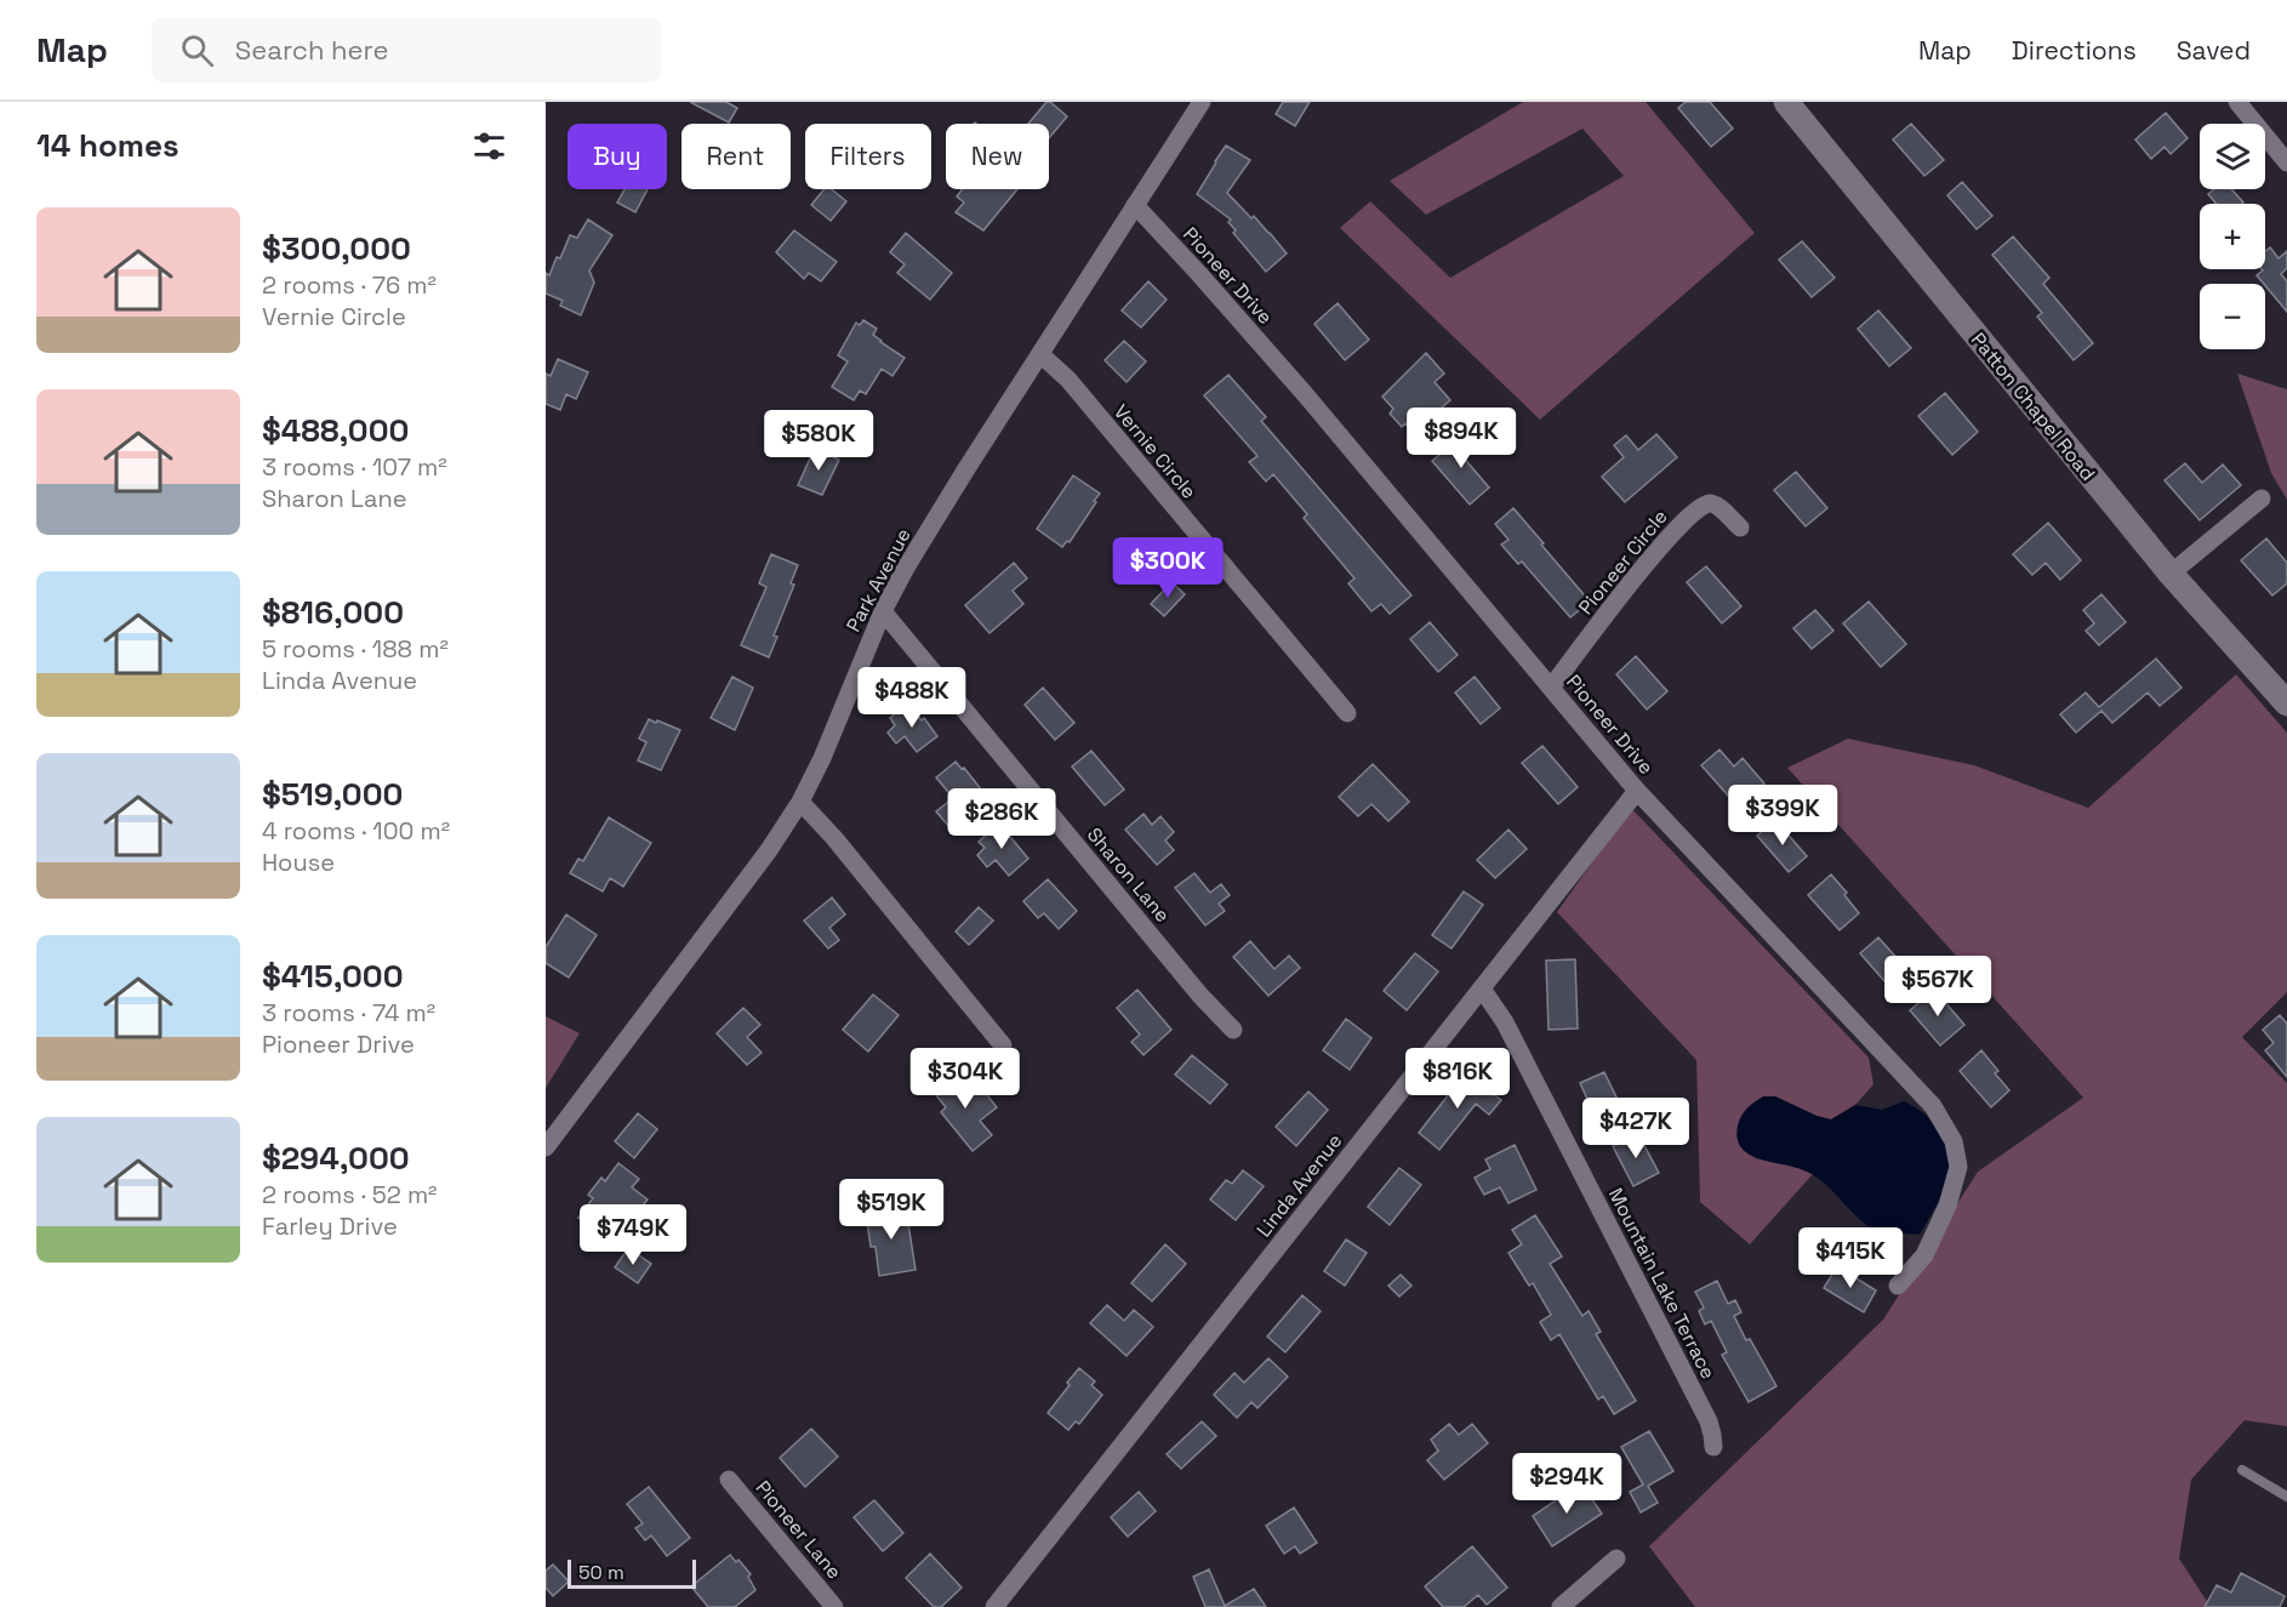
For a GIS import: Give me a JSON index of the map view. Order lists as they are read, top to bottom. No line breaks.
{"streets":{"street":["Pioneer Drive","Patton Chapel Road","Vernie Circle","Pioneer Circle","Park Avenue","Sharon Lane","Linda Avenue","Mountain Lake Terrace","Pioneer Lane"]},"crossings":[["Pioneer Drive","Pioneer Circle"],["Pioneer Drive","Park Avenue"],["Pioneer Drive","Linda Avenue"],["Vernie Circle","Park Avenue"],["Park Avenue","Sharon Lane"],["Linda Avenue","Mountain Lake Terrace"]],"scale_bar":"50 m","page":{"header":"Map","search":"Search here","nav":["Map","Directions","Saved"],"heading":"14 homes","map_buttons":["+","−"],"chip":["Buy","Rent","Filters","New"],"list":[{"name":"$300,000","note":"2 rooms · 76 m² · Vernie Circle"},{"name":"$488,000","note":"3 rooms · 107 m² · Sharon Lane"},{"name":"$816,000","note":"5 rooms · 188 m² · Linda Avenue"},{"name":"$519,000","note":"4 rooms · 100 m² · House"},{"name":"$415,000","note":"3 rooms · 74 m² · Pioneer Drive"},{"name":"$294,000","note":"2 rooms · 52 m² · Farley Drive"}],"price":["$894K","$580K","$300K","$488K","$399K","$286K","$567K","$304K","$816K","$427K","$519K","$749K","$415K","$294K"],"scale":"50 m"}}
